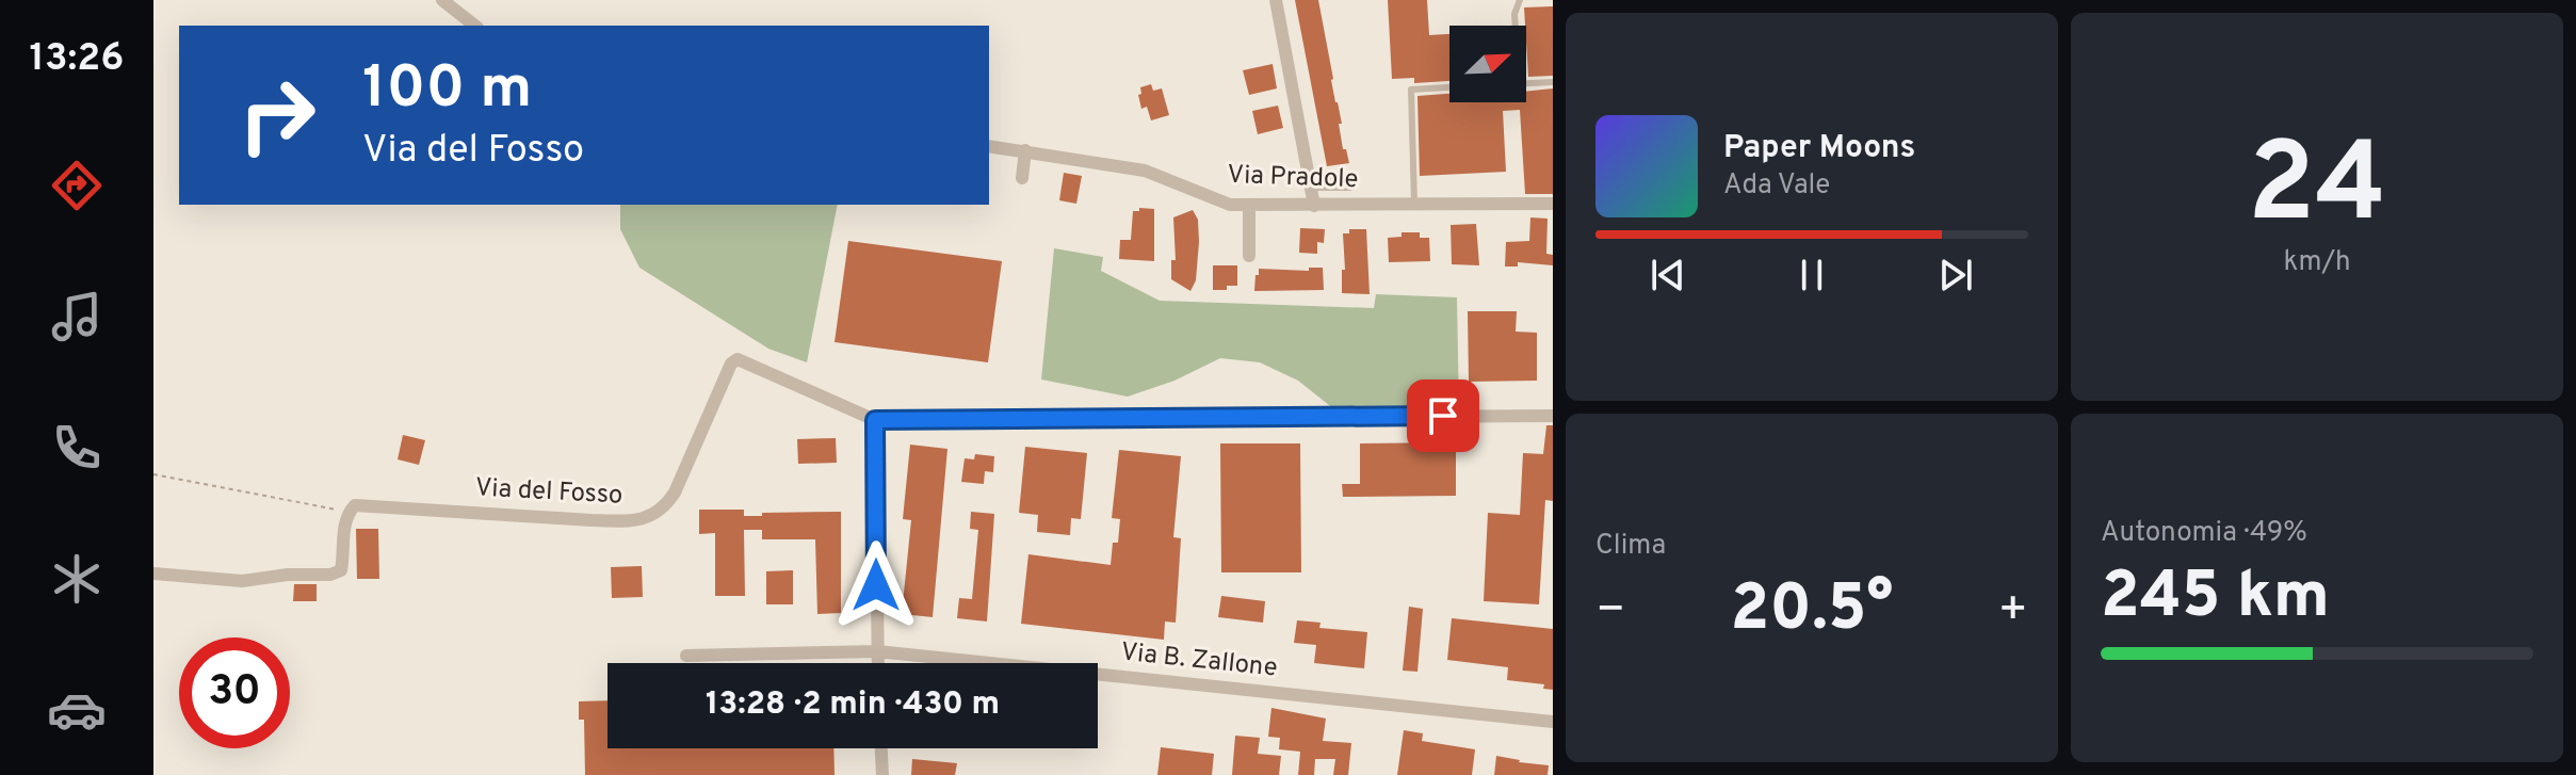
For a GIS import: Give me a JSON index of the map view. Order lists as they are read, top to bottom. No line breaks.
{"streets":{"street":["Via Pradole","Via del Fosso","Via B. Zallone"]},"north":"top right","page":{"tabs":"13:26","tile":[["24","km/h"],"Clima",["Autonomia · 49%","245 km"]],"turn":["100 m","Via del Fosso"],"song":["Paper Moons","Ada Vale"],"heat":["−","20.5°","+"],"limit":"30","trip":"13:28 · 2 min · 430 m"}}
